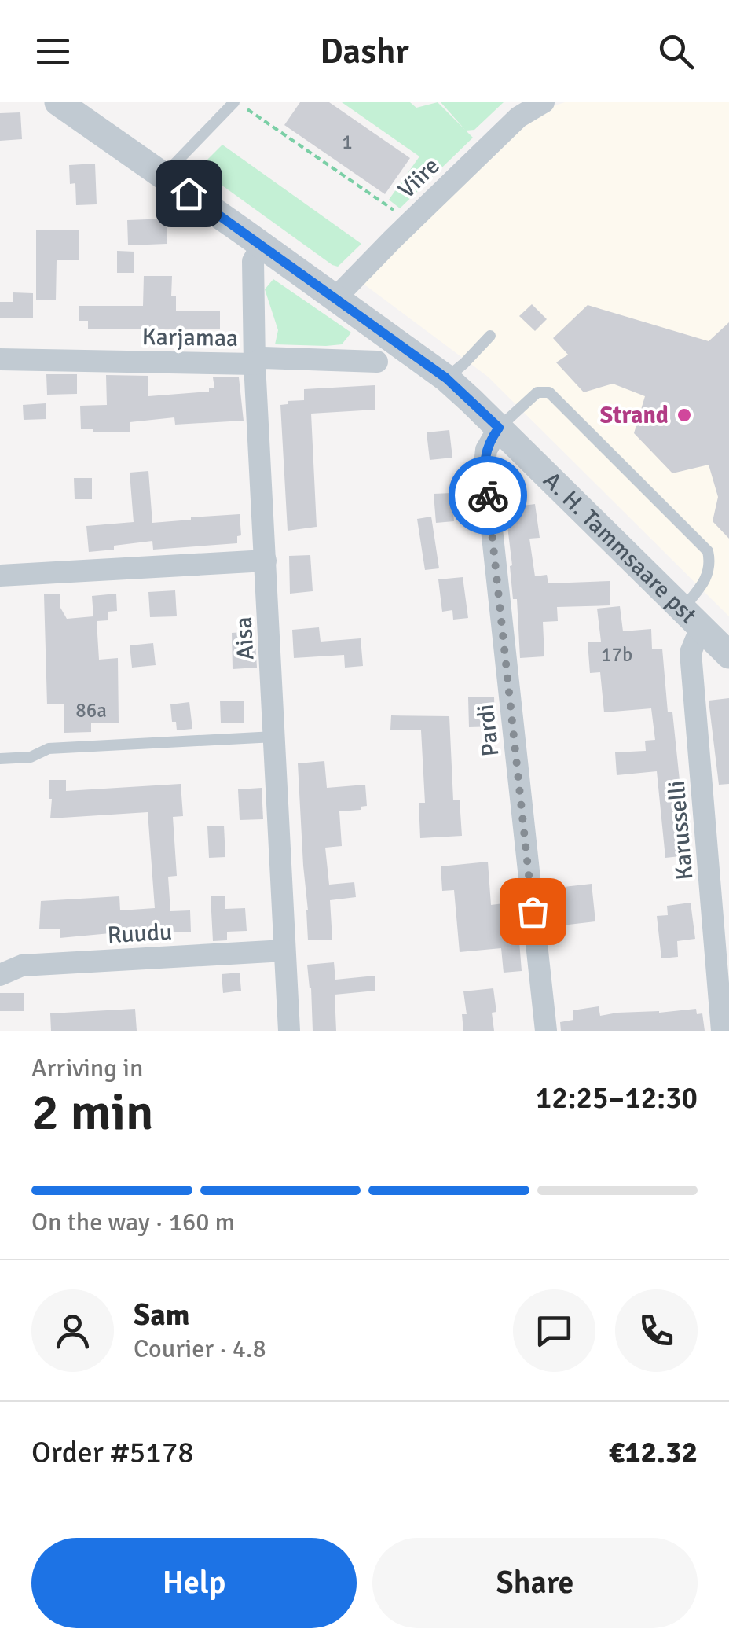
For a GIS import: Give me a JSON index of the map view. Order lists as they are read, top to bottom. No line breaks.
{"streets":{"street":["Viire","Karjamaa","A. H. Tammsaare pst","Aisa","Pardi","Karusselli","Ruudu"]},"crossings":[["Viire","A. H. Tammsaare pst"],["Karjamaa","Aisa"],["A. H. Tammsaare pst","Aisa"],["A. H. Tammsaare pst","Pardi"],["A. H. Tammsaare pst","Karusselli"],["Aisa","Ruudu"]],"places":["Strand"],"house_numbers":["1","17b","86a"],"page":{"header":"Dashr","heading":["2 min","Arriving in","12:25–12:30"],"panel":["Sam","Courier · 4.8","Order #5178","€12.32"],"bar":"On the way · 160 m","buttons":["Help","Share"]}}
